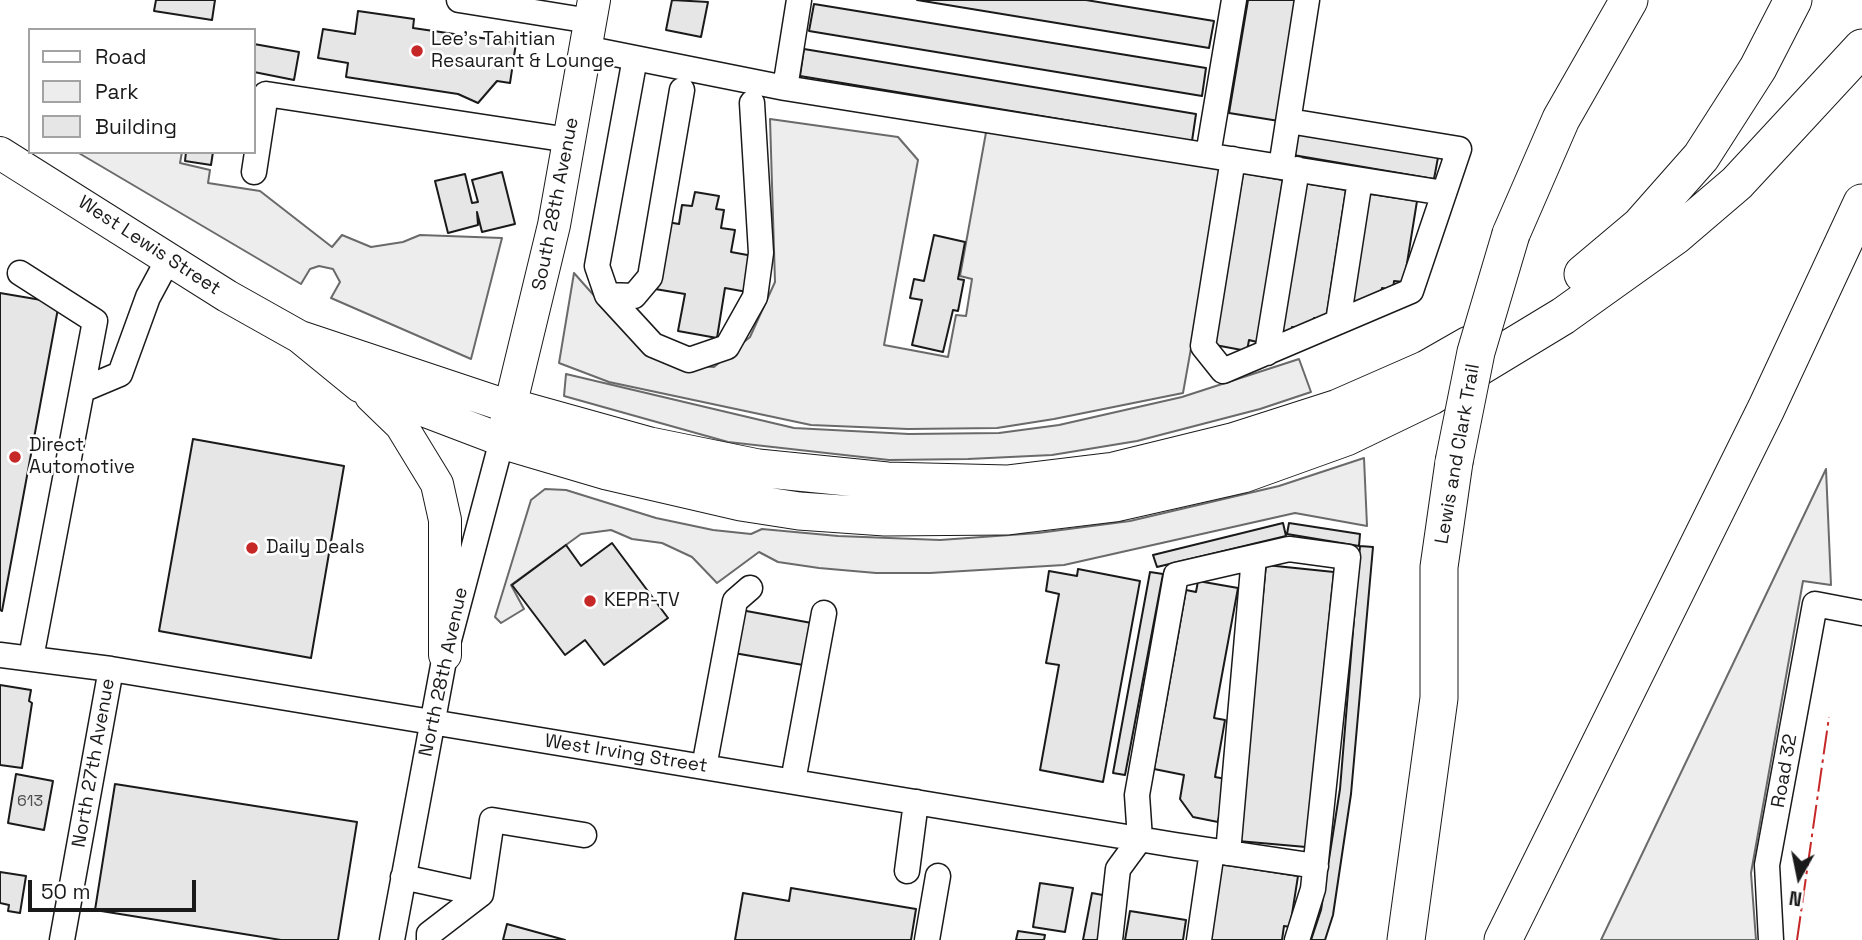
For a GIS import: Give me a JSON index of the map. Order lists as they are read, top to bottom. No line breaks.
{"streets":{"highway":["Lewis and Clark Trail"],"main road":["South 28th Avenue","West Lewis Street"],"street":["North 28th Avenue","West Irving Street","North 27th Avenue","Road 32"]},"crossings":[["South 28th Avenue","West Lewis Street"],["South 28th Avenue","North 28th Avenue"],["West Lewis Street","North 28th Avenue"],["North 28th Avenue","West Irving Street"],["West Irving Street","North 27th Avenue"]],"places":["Lee's Tahitian Resaurant & Lounge","Direct Automotive","Daily Deals","KEPR-TV"],"house_numbers":["613"],"legend":["Road","Park","Building"],"scale_bar":"50 m","north":"bottom"}
